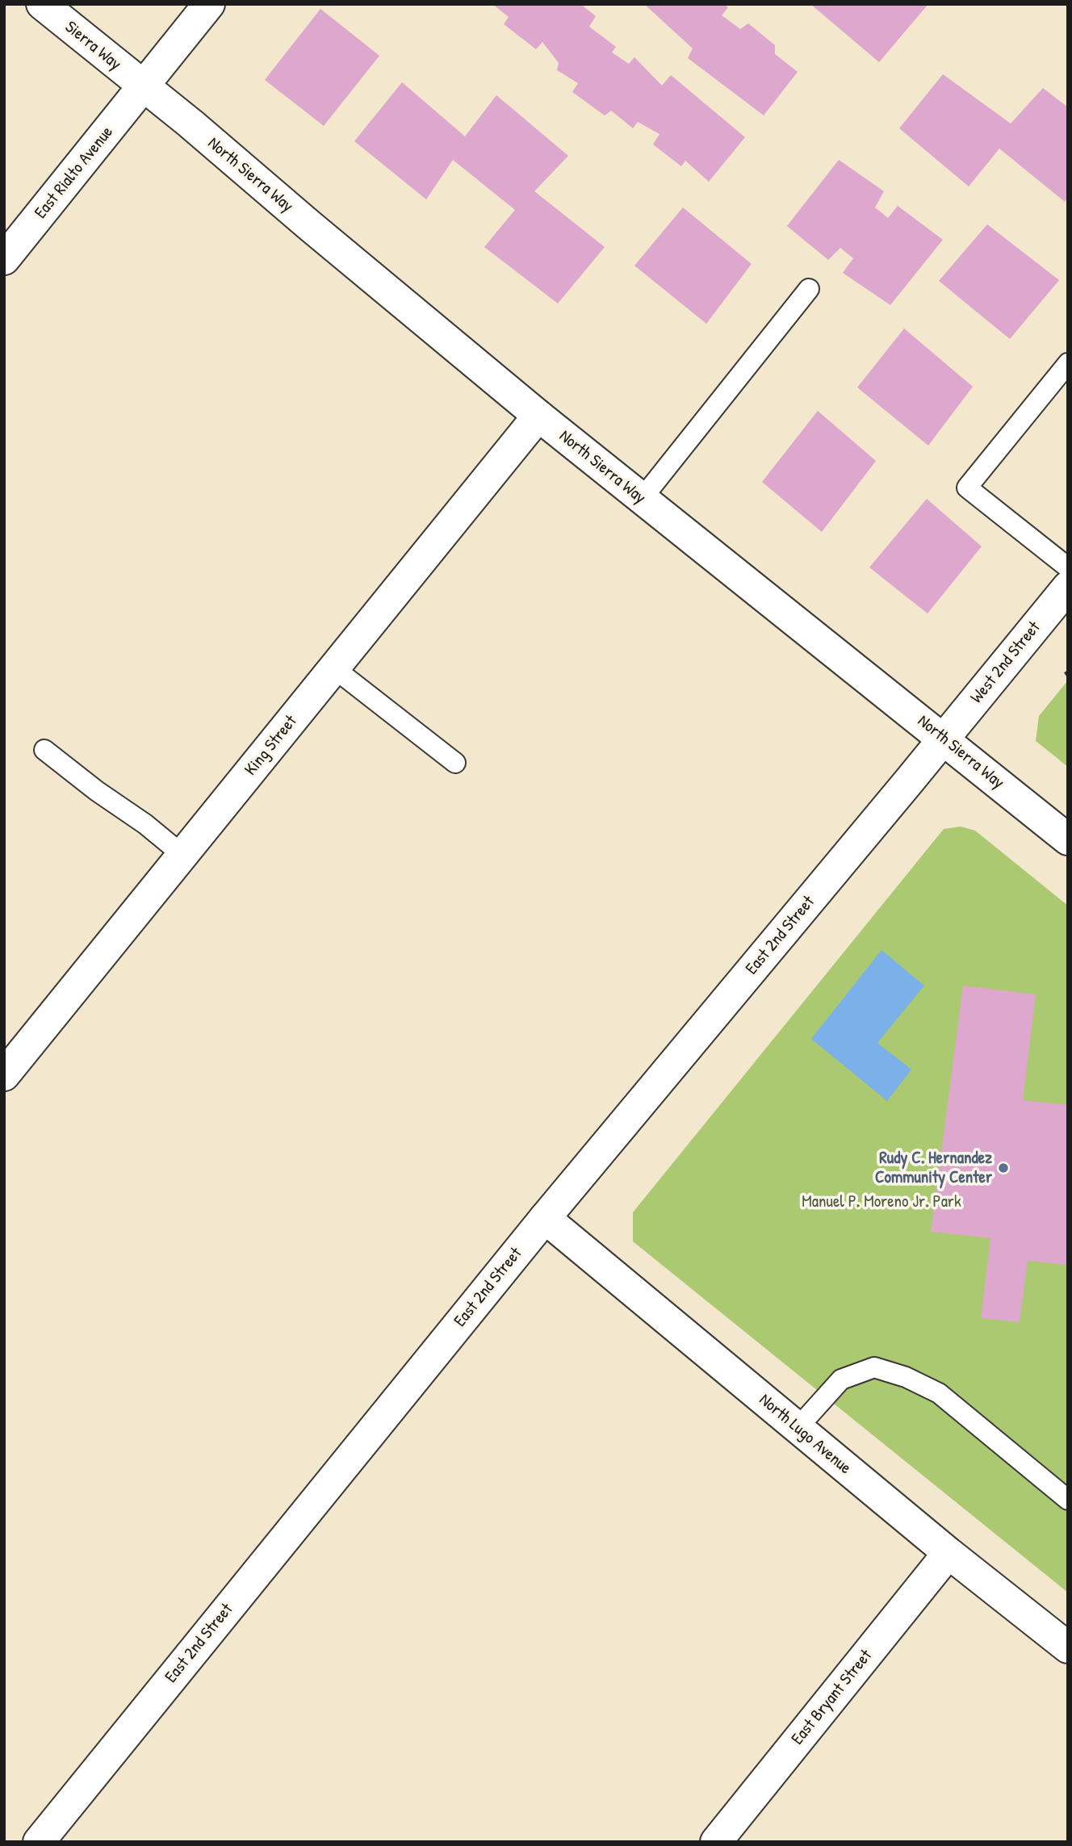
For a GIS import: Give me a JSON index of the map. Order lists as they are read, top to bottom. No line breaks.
{"streets":{"street":["Sierra Way","East Rialto Avenue","North Sierra Way","West 2nd Street","King Street","East 2nd Street","North Lugo Avenue","East Bryant Street"]},"crossings":[["Sierra Way","East Rialto Avenue"],["Sierra Way","North Sierra Way"],["East Rialto Avenue","North Sierra Way"],["North Sierra Way","West 2nd Street"],["North Sierra Way","King Street"],["North Sierra Way","East 2nd Street"],["West 2nd Street","East 2nd Street"],["East 2nd Street","North Lugo Avenue"],["North Lugo Avenue","East Bryant Street"]],"parks":["Manuel P. Moreno Jr. Park"],"places":["Rudy C. Hernandez Community Center"]}
